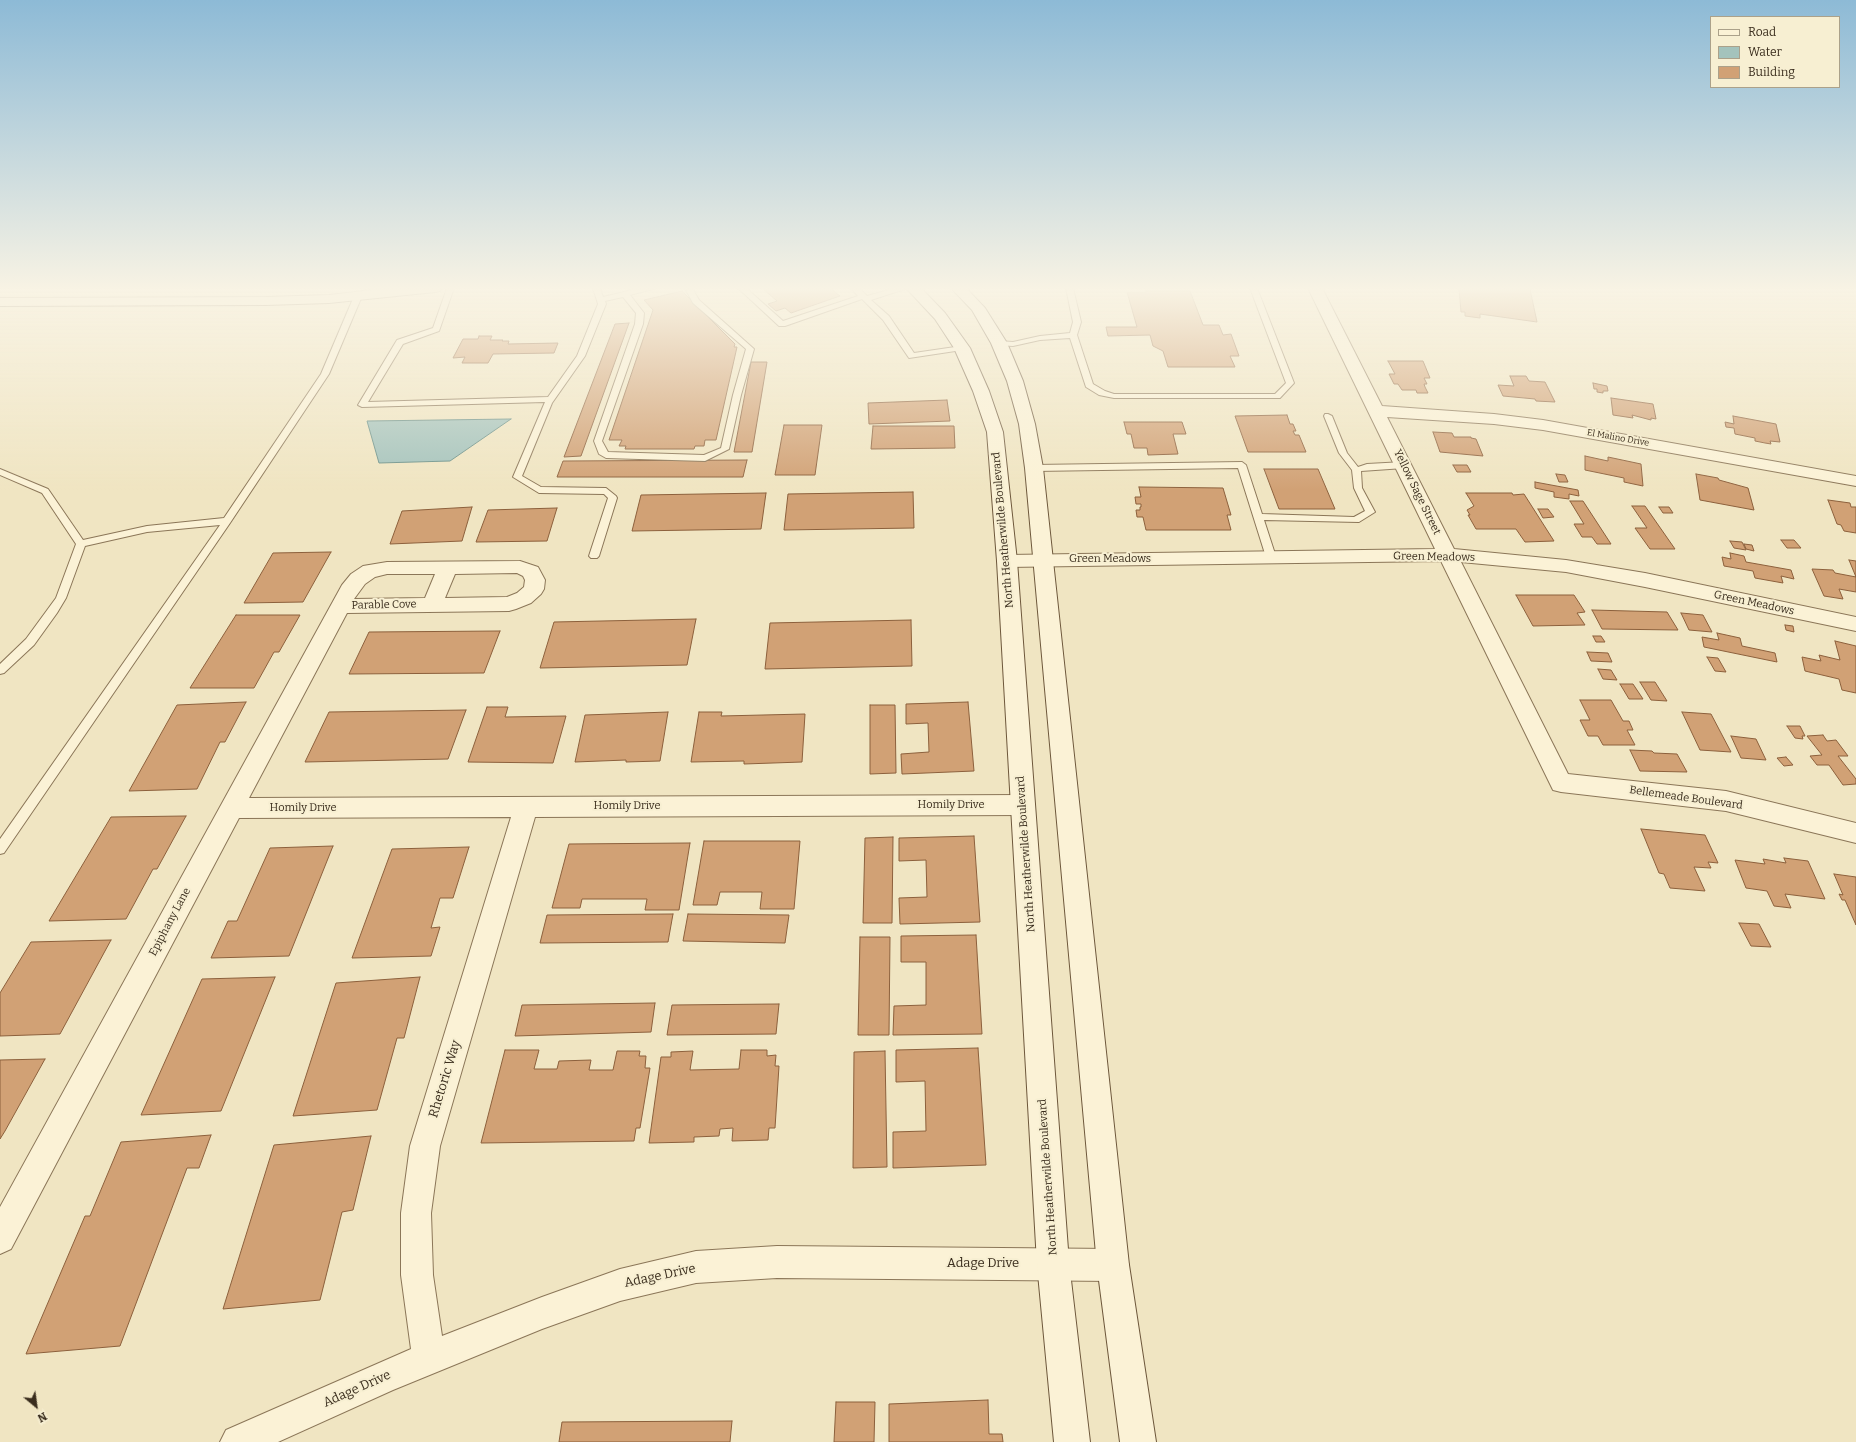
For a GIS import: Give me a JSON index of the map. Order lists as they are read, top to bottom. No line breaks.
{"streets":{"street":["El Malino Drive","Yellow Sage Street","North Heatherwilde Boulevard","Green Meadows","Parable Cove","Bellemeade Boulevard","Homily Drive","Epiphany Lane","Rhetoric Way","Adage Drive"]},"crossings":[["El Malino Drive","Yellow Sage Street"],["Yellow Sage Street","Green Meadows"],["Yellow Sage Street","Bellemeade Boulevard"],["North Heatherwilde Boulevard","Green Meadows"],["North Heatherwilde Boulevard","Homily Drive"],["North Heatherwilde Boulevard","Adage Drive"],["Parable Cove","Epiphany Lane"],["Homily Drive","Epiphany Lane"],["Homily Drive","Rhetoric Way"],["Rhetoric Way","Adage Drive"]],"legend":["Road","Water","Building"],"north":"bottom right"}
